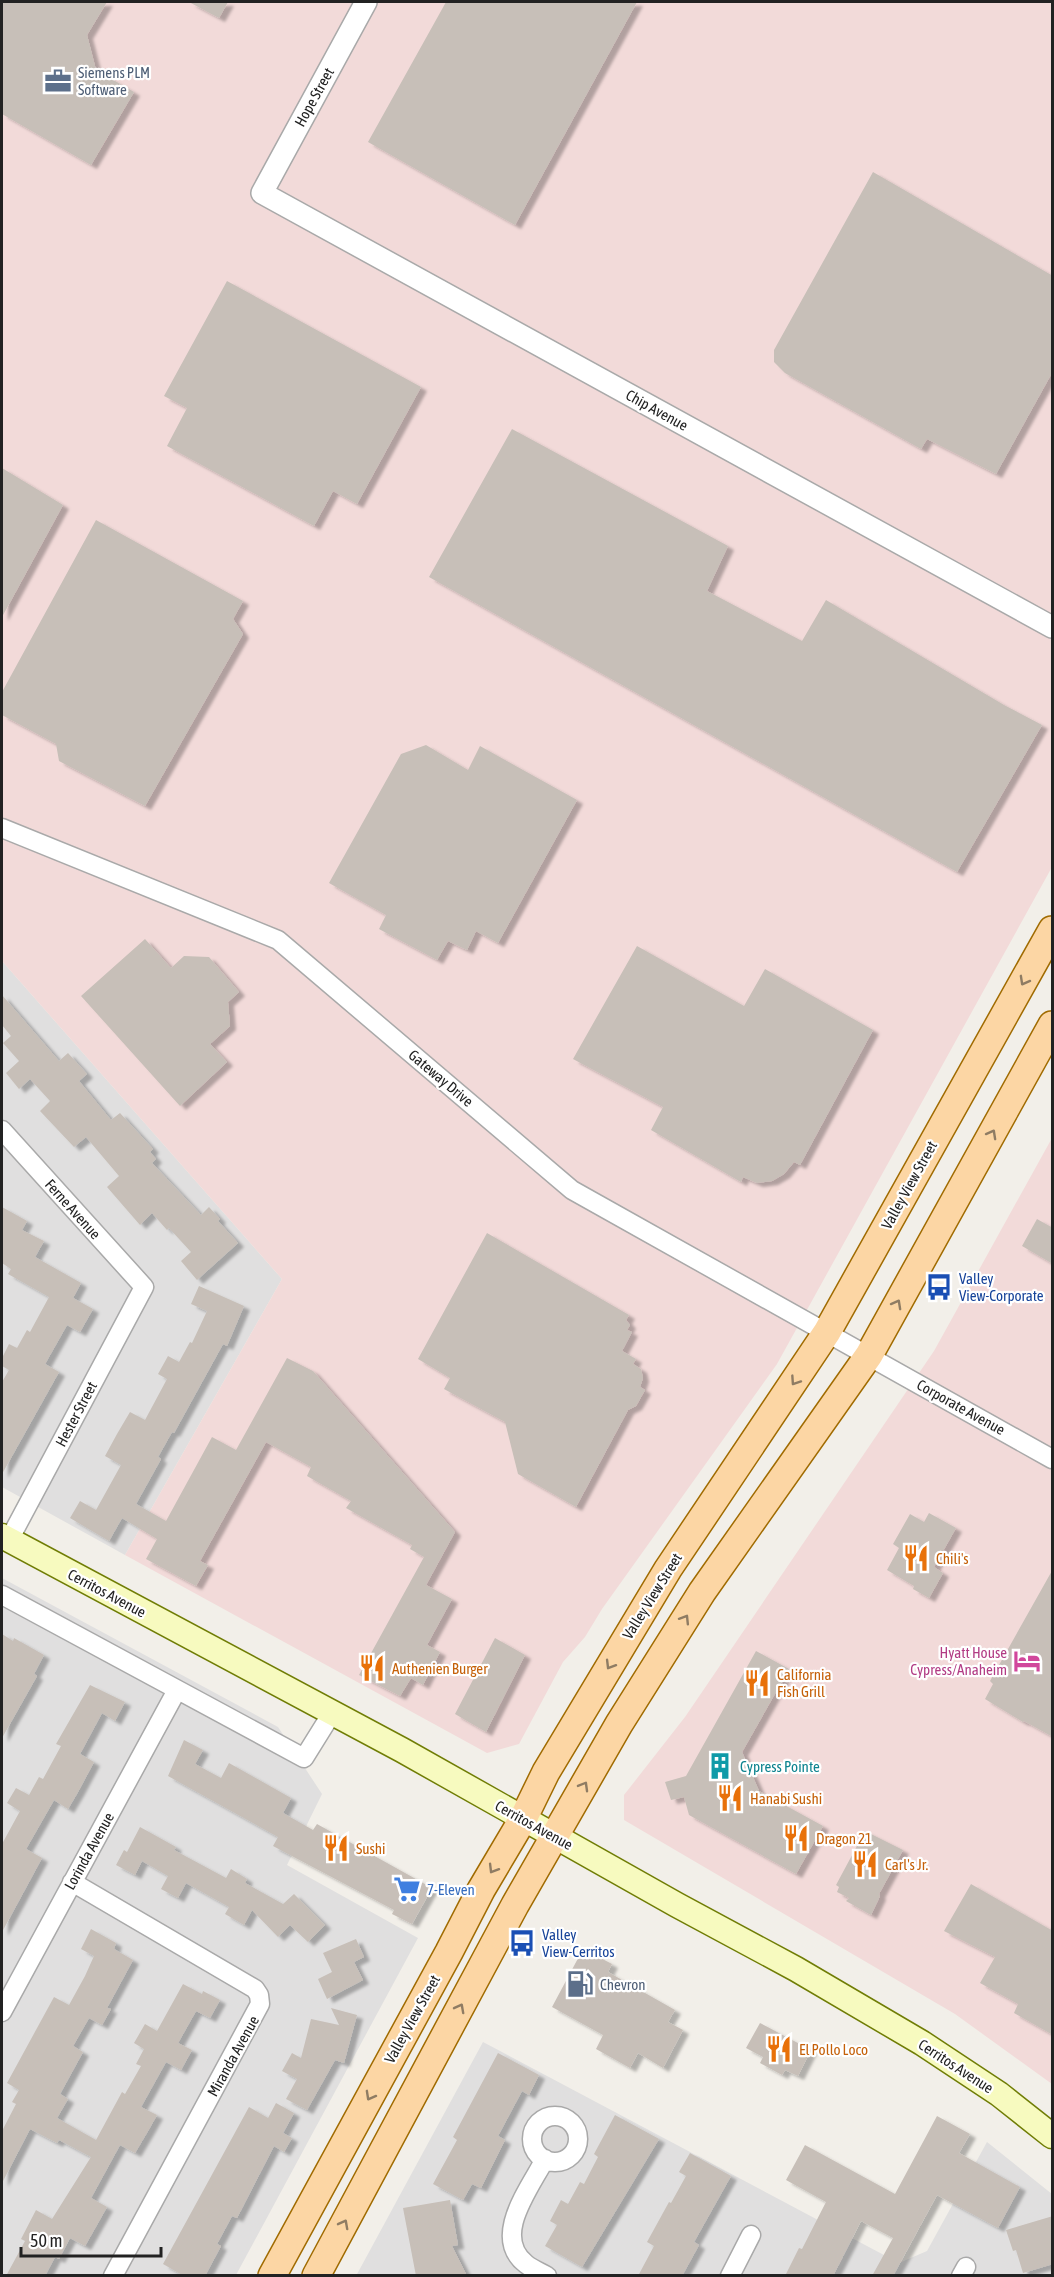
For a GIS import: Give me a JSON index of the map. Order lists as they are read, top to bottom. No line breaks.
{"streets":{"main road":["Valley View Street","Cerritos Avenue"],"street":["Hope Street","Chip Avenue","Gateway Drive","Ferne Avenue","Corporate Avenue","Hester Street","Lorinda Avenue","Miranda Avenue"]},"crossings":[["Hope Street","Chip Avenue"],["Gateway Drive","Valley View Street"],["Gateway Drive","Corporate Avenue"],["Valley View Street","Cerritos Avenue"],["Ferne Avenue","Hester Street"],["Hester Street","Cerritos Avenue"],["Lorinda Avenue","Miranda Avenue"]],"places":{"office":["Siemens PLM Software"],"bus stop":["Valley View-Corporate","Valley View-Cerritos"],"restaurant":["Chili's","Authenien Burger","California Fish Grill","Hanabi Sushi","Dragon 21","Sushi","Carl's Jr.","El Pollo Loco"],"hotel":["Hyatt House Cypress/Anaheim"],"building":["Cypress Pointe"],"supermarket":["7-Eleven"],"fuel station":["Chevron"]},"scale_bar":"50 m"}
